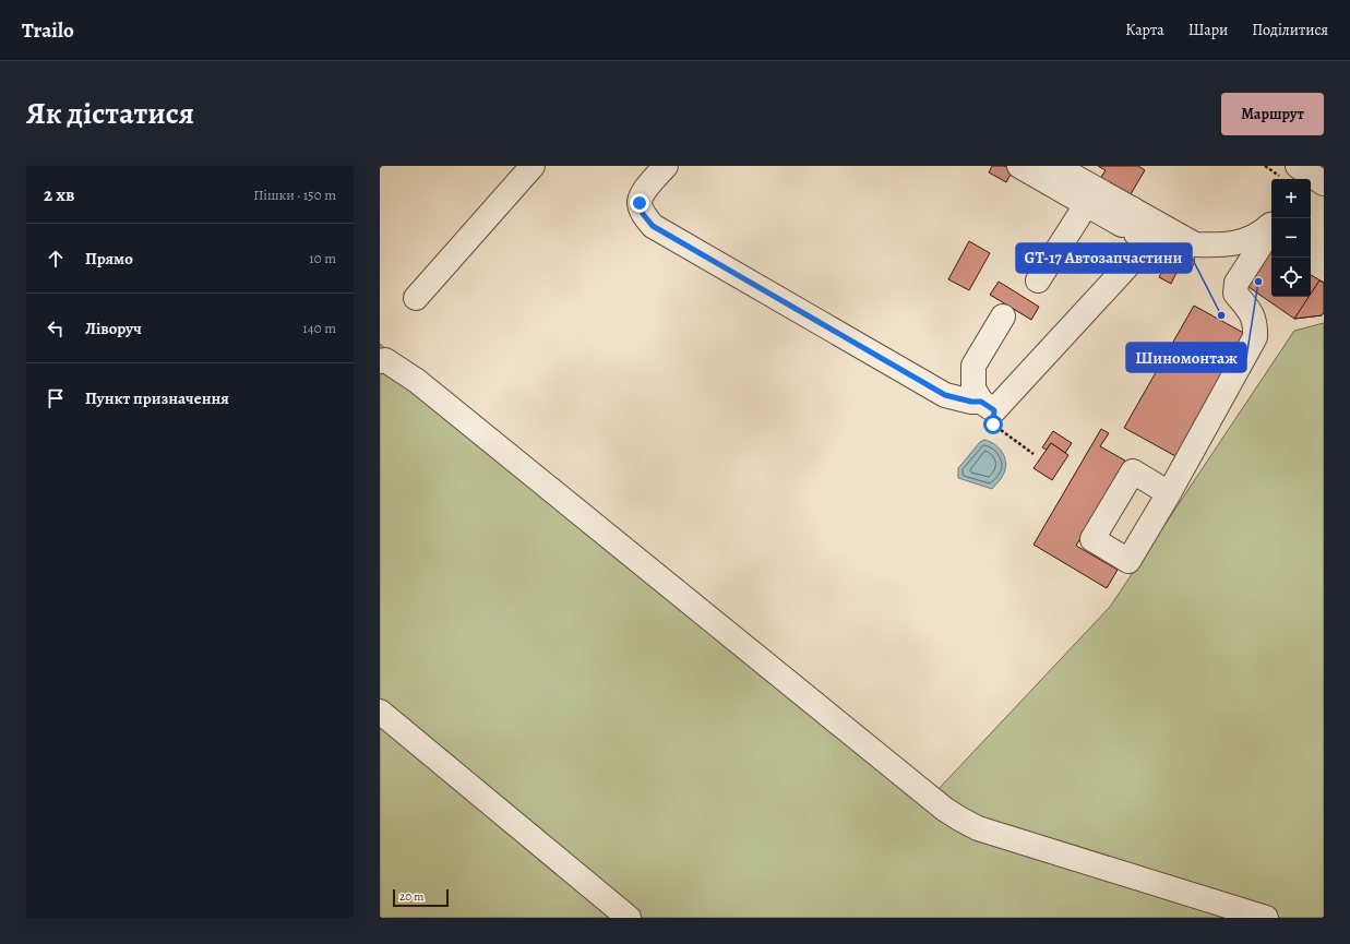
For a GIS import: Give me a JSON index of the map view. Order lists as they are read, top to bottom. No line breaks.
{"places":["Шиномонтаж","GT-17 Автозапчастини"],"scale_bar":"20 m","page":{"header":"Trailo","nav":["Карта","Шари","Поділитися"],"title":"Як дістатися","buttons":"Маршрут","heading":["2 хв","Пішки · 150 m"],"map_buttons":["+","−"],"list":[["Прямо","10 m"],["Ліворуч","140 m"],"Пункт призначення"],"scale":"20 m"}}
